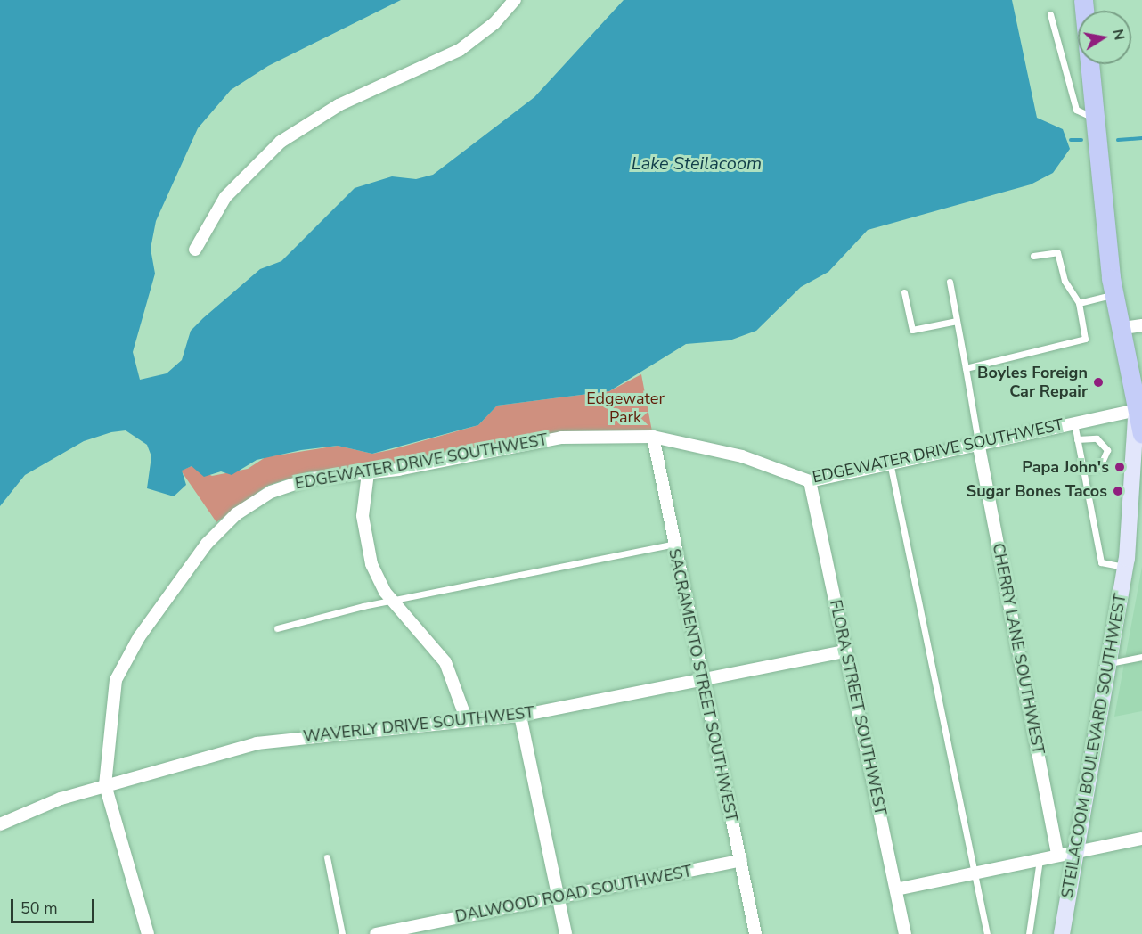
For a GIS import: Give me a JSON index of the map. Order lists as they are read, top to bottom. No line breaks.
{"streets":{"main road":["STEILACOOM BOULEVARD SOUTHWEST"],"street":["EDGEWATER DRIVE SOUTHWEST","CHERRY LANE SOUTHWEST","SACRAMENTO STREET SOUTHWEST","FLORA STREET SOUTHWEST","WAVERLY DRIVE SOUTHWEST","DALWOOD ROAD SOUTHWEST"]},"crossings":[["EDGEWATER DRIVE SOUTHWEST","CHERRY LANE SOUTHWEST"],["EDGEWATER DRIVE SOUTHWEST","SACRAMENTO STREET SOUTHWEST"],["EDGEWATER DRIVE SOUTHWEST","FLORA STREET SOUTHWEST"],["EDGEWATER DRIVE SOUTHWEST","WAVERLY DRIVE SOUTHWEST"],["EDGEWATER DRIVE SOUTHWEST","STEILACOOM BOULEVARD SOUTHWEST"],["SACRAMENTO STREET SOUTHWEST","WAVERLY DRIVE SOUTHWEST"],["SACRAMENTO STREET SOUTHWEST","DALWOOD ROAD SOUTHWEST"],["FLORA STREET SOUTHWEST","WAVERLY DRIVE SOUTHWEST"]],"water":["Lake Steilacoom"],"parks":["Edgewater Park"],"places":["Boyles Foreign Car Repair","Papa John's","Sugar Bones Tacos"],"scale_bar":"50 m","north":"right"}
